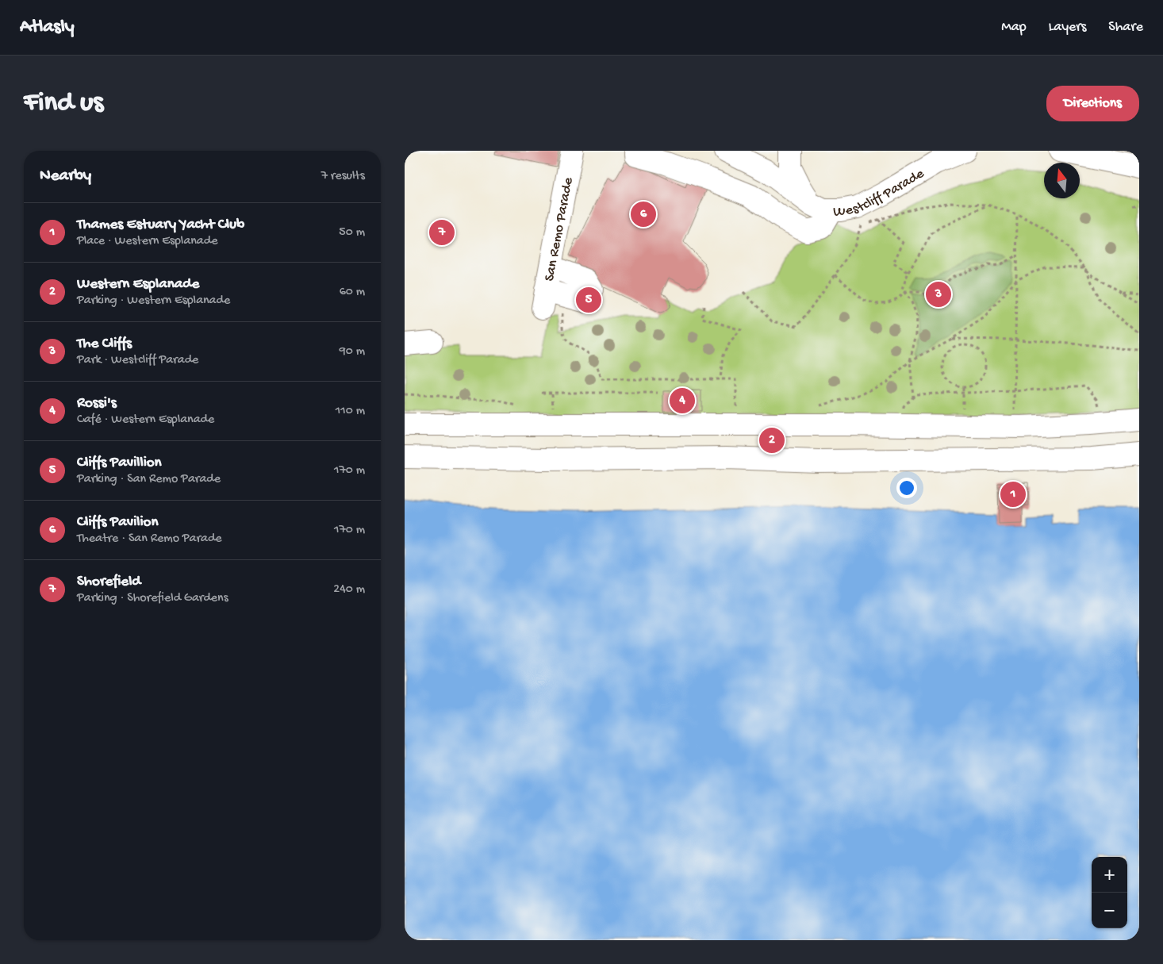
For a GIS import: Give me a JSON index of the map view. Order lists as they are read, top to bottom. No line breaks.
{"streets":{"street":["Westcliff Parade","San Remo Parade"]},"north":"top","page":{"header":"Atlasly","nav":["Map","Layers","Share"],"buttons":"Directions","title":"Find us","heading":["Nearby","7 results"],"pins":["6","7","3","5","4","2","1"],"list":[{"mark":"1","name":"Thames Estuary Yacht Club","note":"Place · Western Esplanade","value":"50 m"},{"mark":"2","name":"Western Esplanade","note":"Parking · Western Esplanade","value":"60 m"},{"mark":"3","name":"The Cliffs","note":"Park · Westcliff Parade","value":"90 m"},{"mark":"4","name":"Rossi's","note":"Café · Western Esplanade","value":"110 m"},{"mark":"5","name":"Cliffs Pavillion","note":"Parking · San Remo Parade","value":"170 m"},{"mark":"6","name":"Cliffs Pavilion","note":"Theatre · San Remo Parade","value":"170 m"},{"mark":"7","name":"Shorefield","note":"Parking · Shorefield Gardens","value":"240 m"}],"map_buttons":["+","−"]}}
